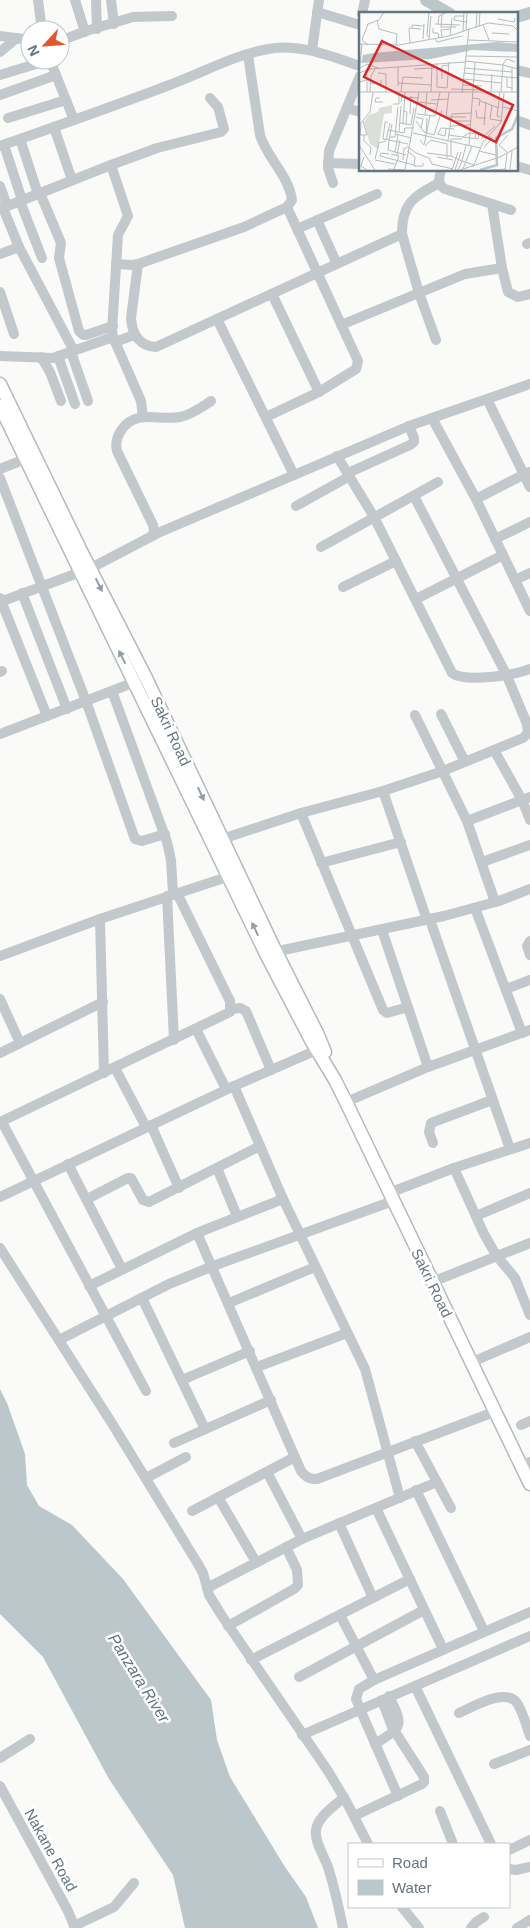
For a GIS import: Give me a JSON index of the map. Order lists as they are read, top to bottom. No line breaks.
{"streets":{"main road":["Sakri Road"],"street":["Nakane Road"]},"water":["Panzara River"],"legend":["Road","Water"],"north":"bottom left"}
